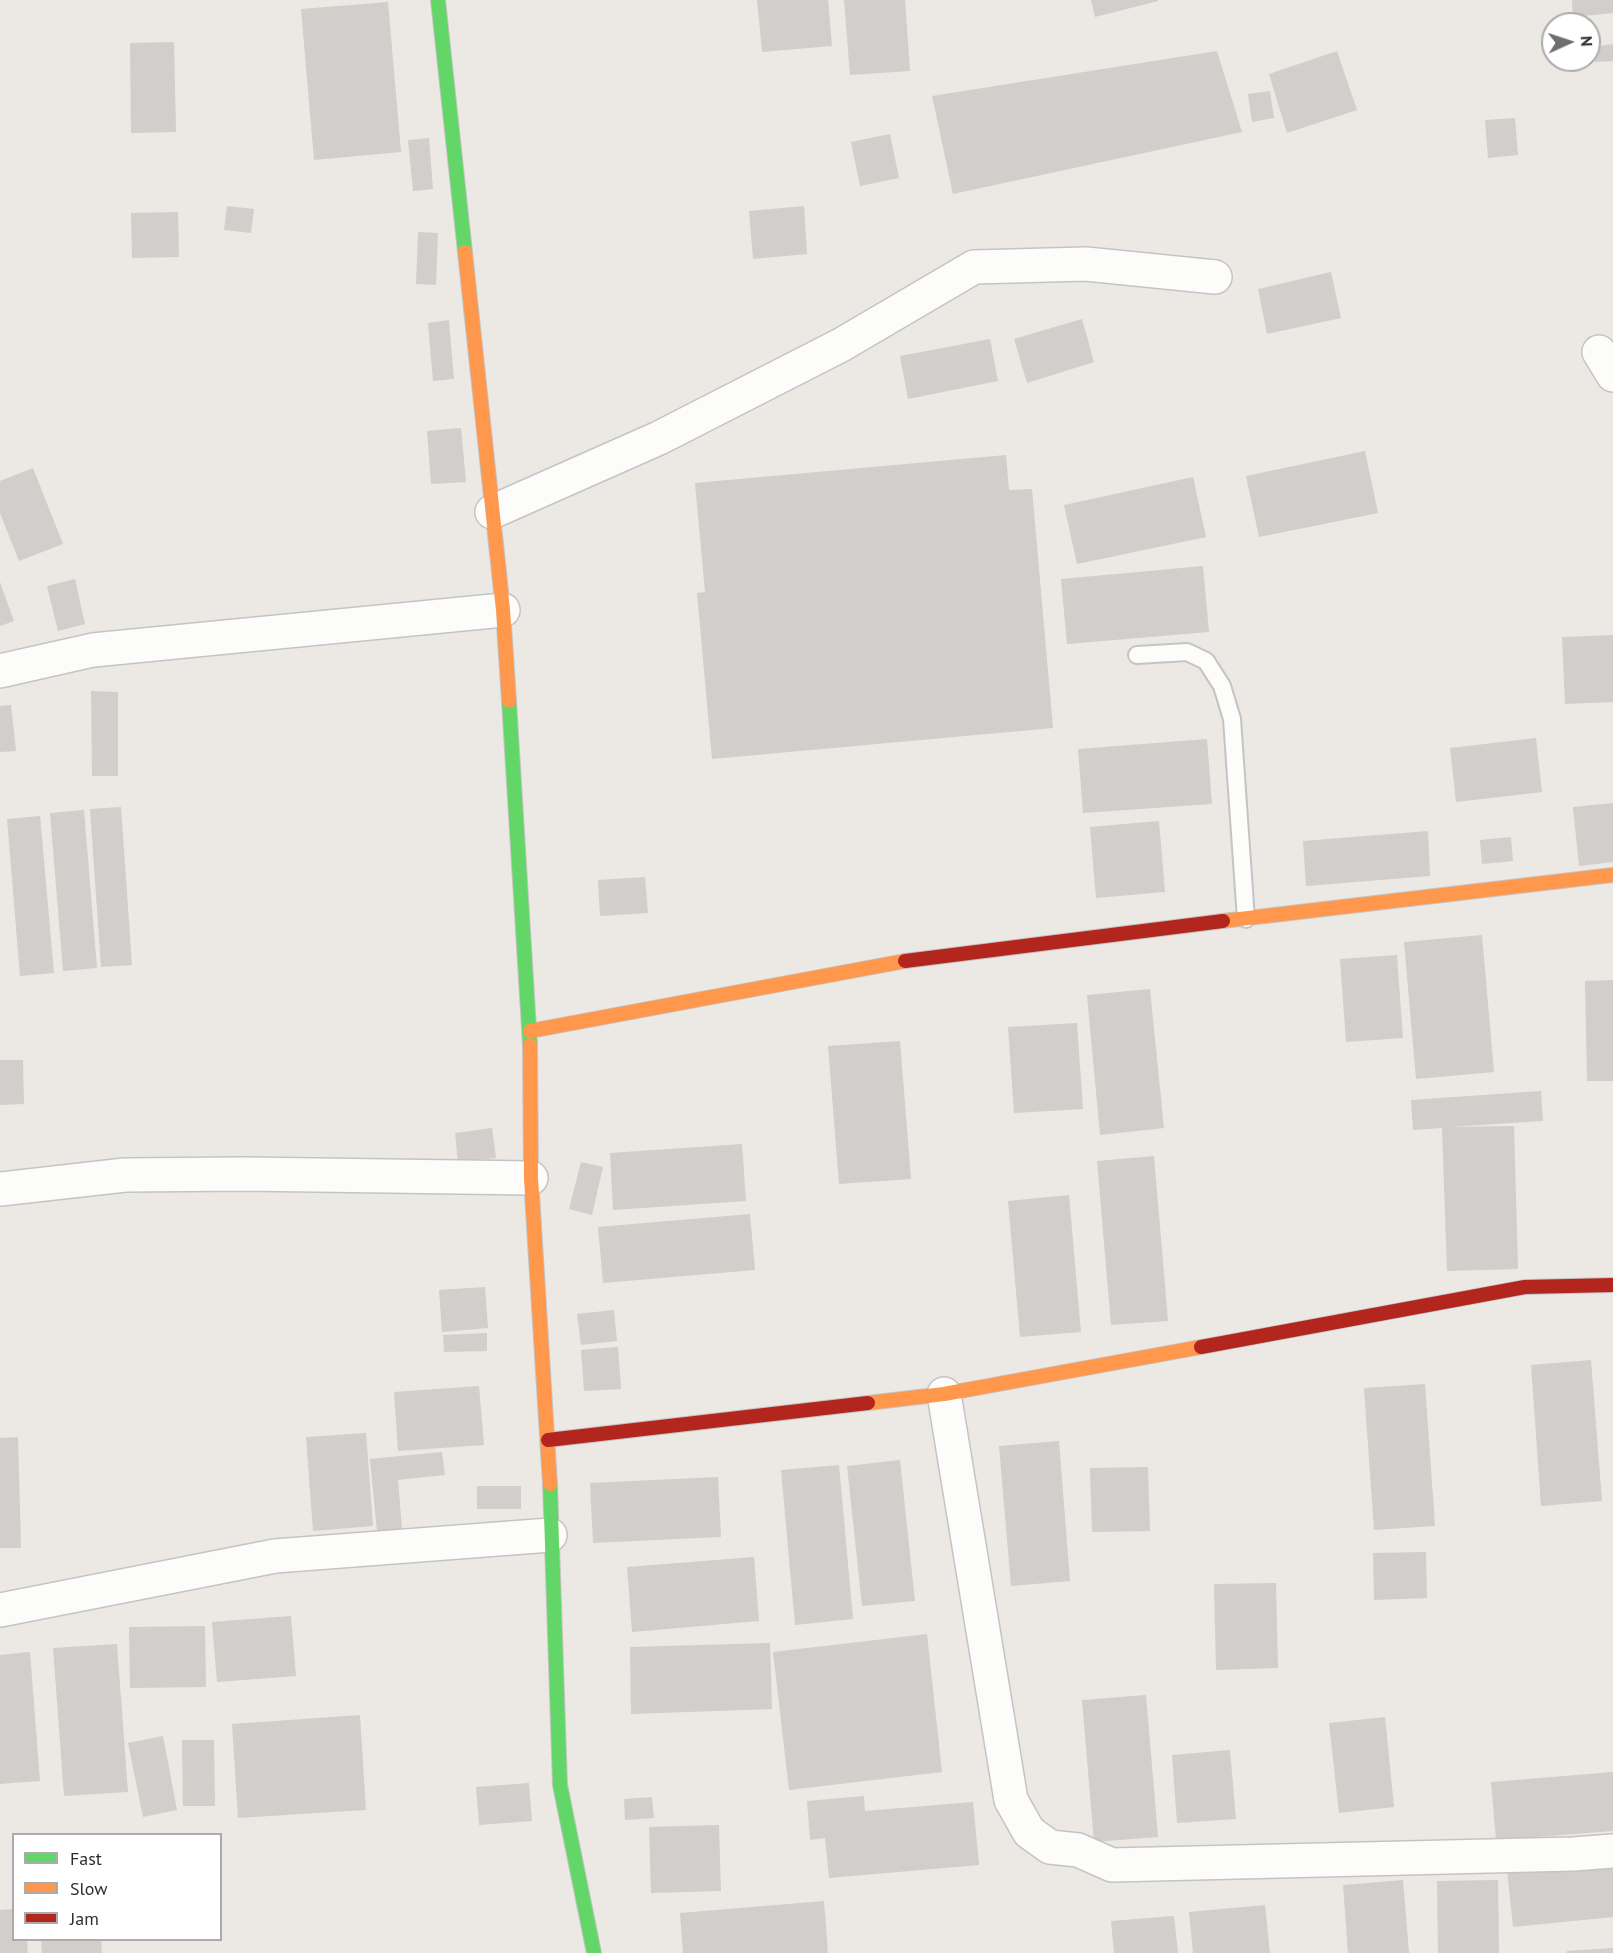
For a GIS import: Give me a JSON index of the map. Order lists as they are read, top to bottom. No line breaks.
{"legend":["Fast","Slow","Jam"],"north":"right"}
